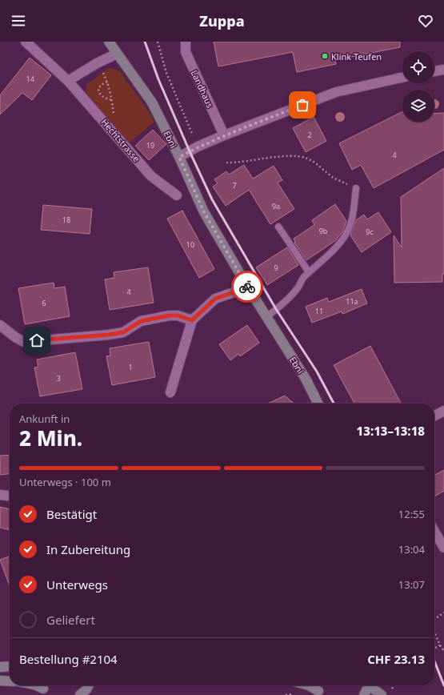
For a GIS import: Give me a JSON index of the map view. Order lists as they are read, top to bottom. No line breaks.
{"streets":{"main road":["Ebni"],"street":["Landhaus","Hechtstrasse"]},"places":["Klink Teufen"],"house_numbers":["14","2","19","4","7","9a","18","9b","9c","10","9","4","11a","6","11","1","3"],"page":{"header":"Zuppa","heading":["2 Min.","Ankunft in","13:13–13:18"],"panel":["Bestellung #2104","CHF 23.13"],"bar":"Unterwegs · 100 m","list":[["Bestätigt","12:55"],["In Zubereitung","13:04"],["Unterwegs","13:07"],"Geliefert"]}}
